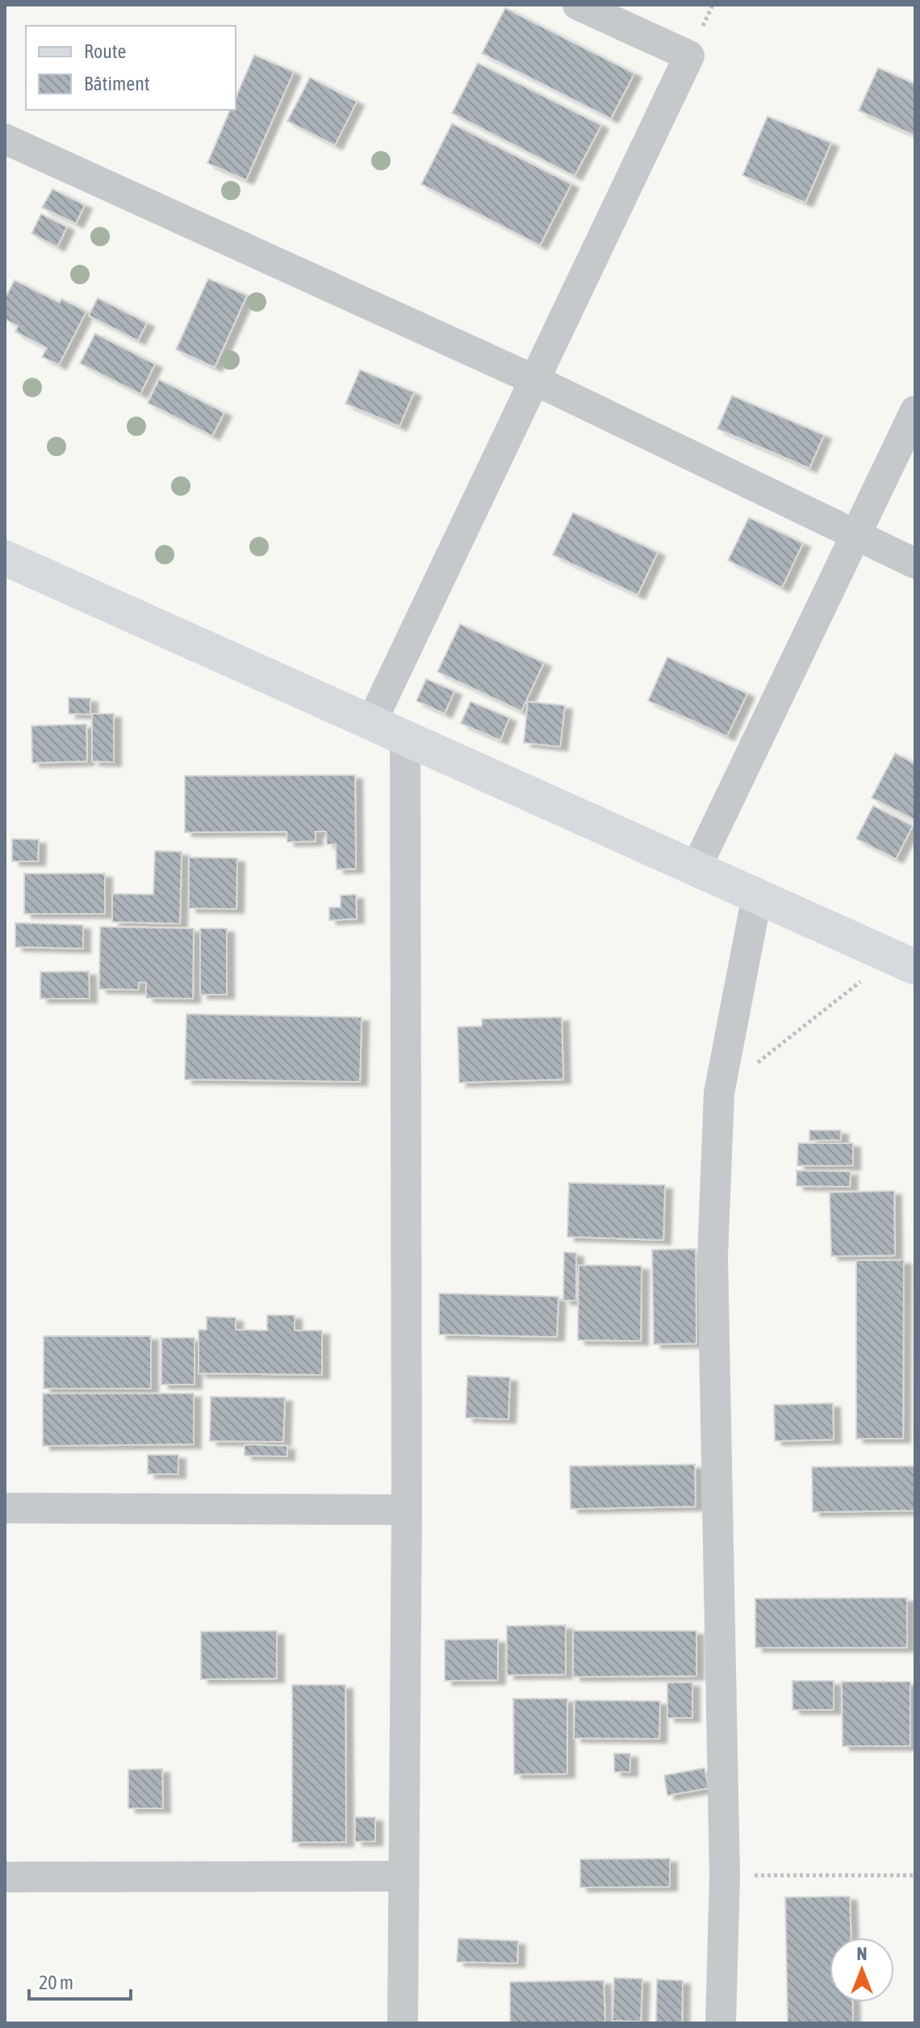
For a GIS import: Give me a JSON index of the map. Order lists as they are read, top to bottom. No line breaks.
{"legend":["Route","Bâtiment"],"scale_bar":"20 m","north":"top"}
